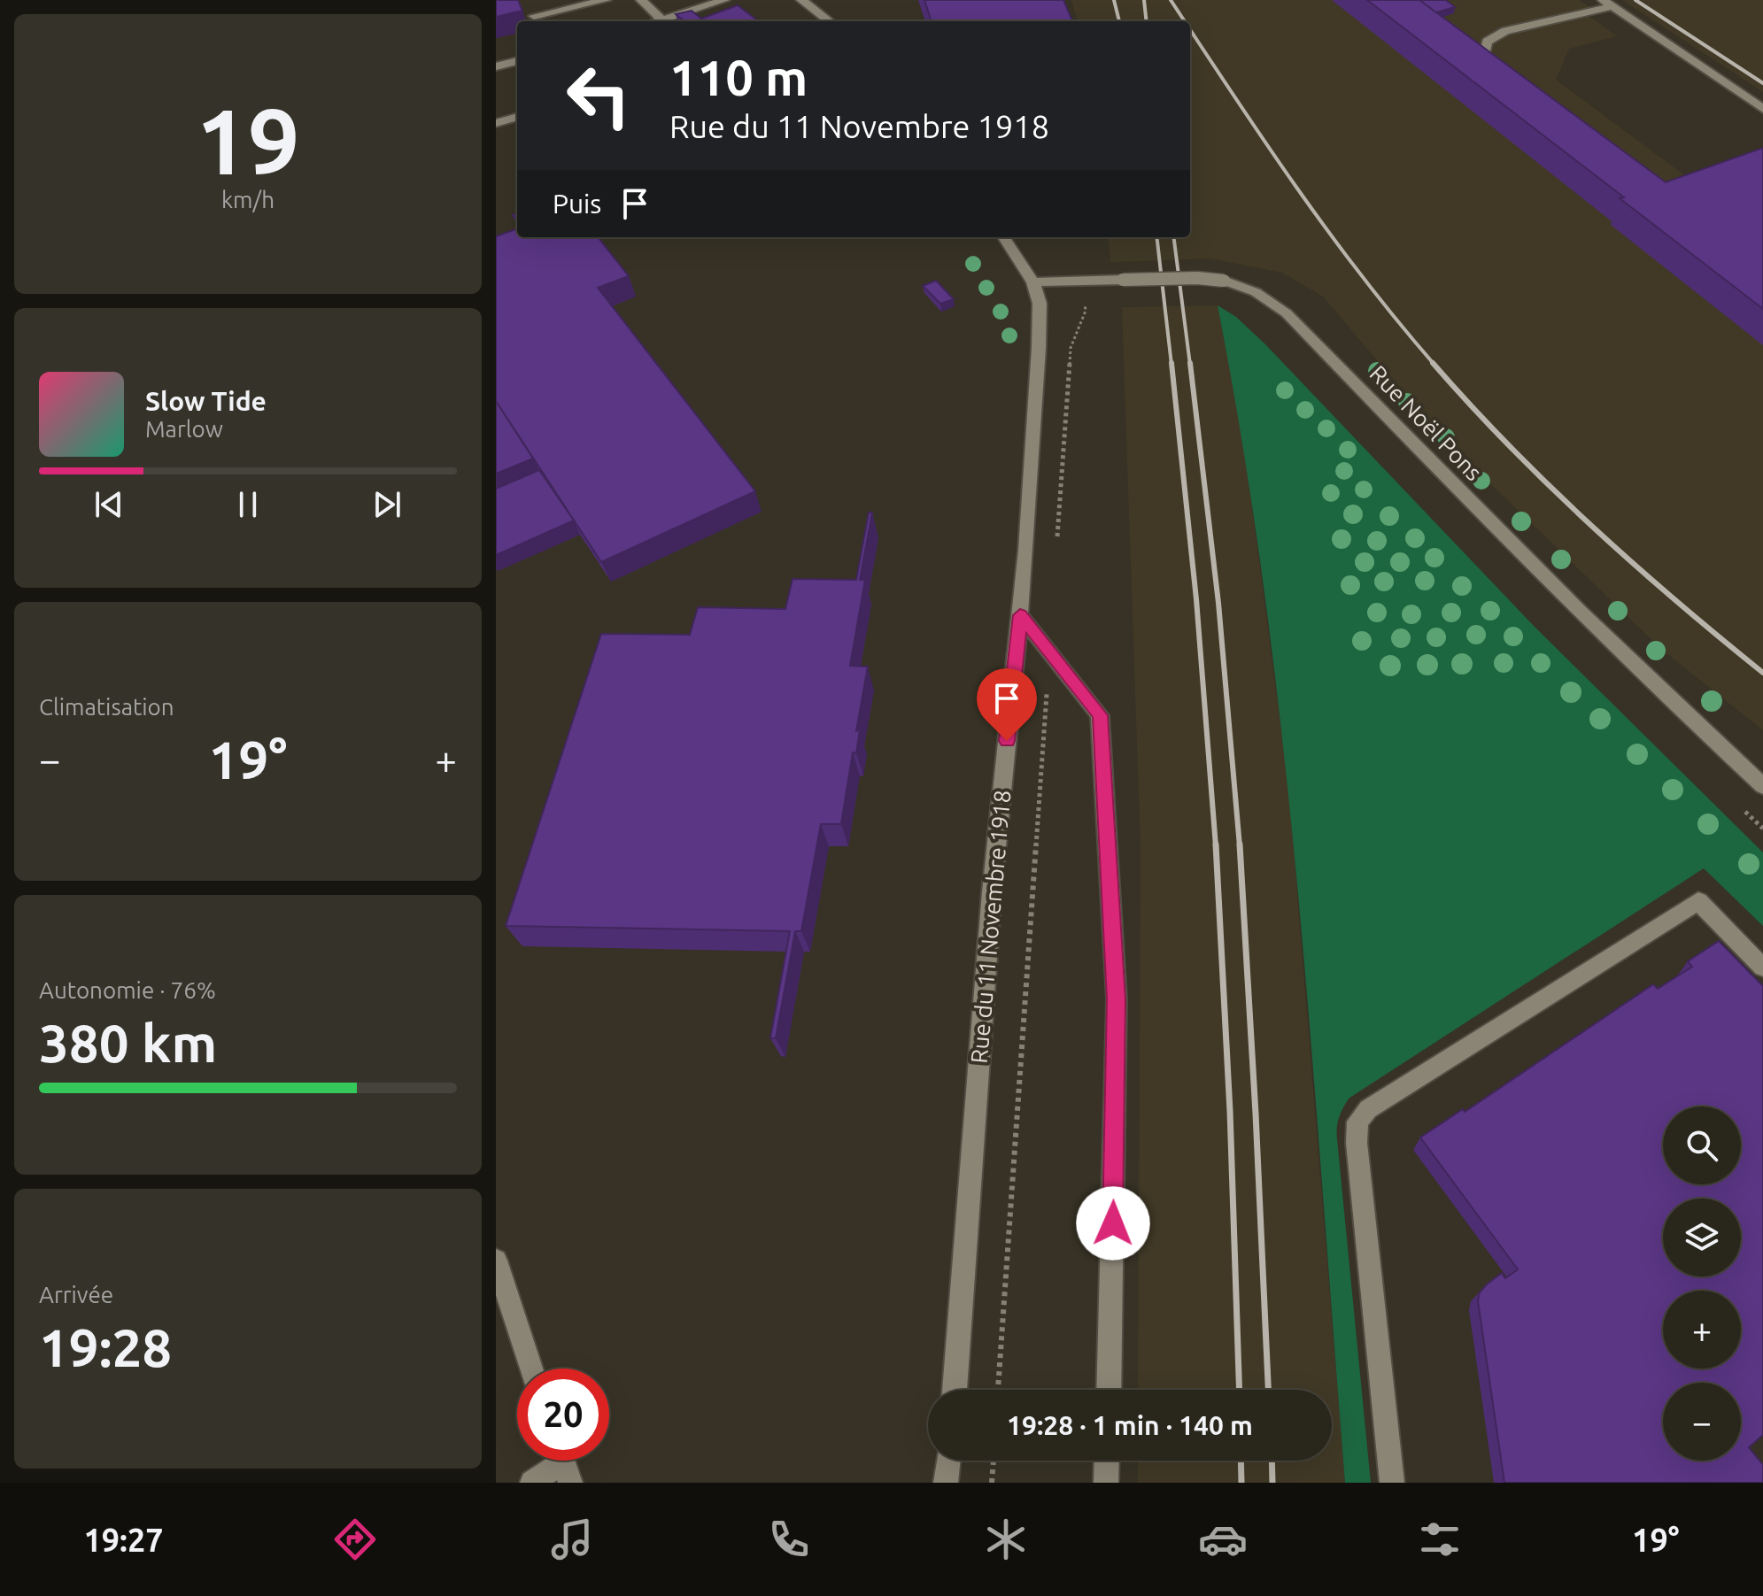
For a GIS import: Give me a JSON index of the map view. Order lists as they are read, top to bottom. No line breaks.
{"streets":{"street":["Rue Noël Pons","Rue du 11 Novembre 1918"]},"crossings":[["Rue Noël Pons","Rue du 11 Novembre 1918"]],"page":{"tile":[["19","km/h"],"Climatisation",["Autonomie · 76%","380 km"],["Arrivée","19:28"]],"turn":["110 m","Rue du 11 Novembre 1918"],"then":"Puis","song":["Slow Tide","Marlow"],"heat":["−","19°","+"],"map_buttons":["+","−"],"limit":"20","trip":"19:28 · 1 min · 140 m","tabs":["19:27","19°"]}}
